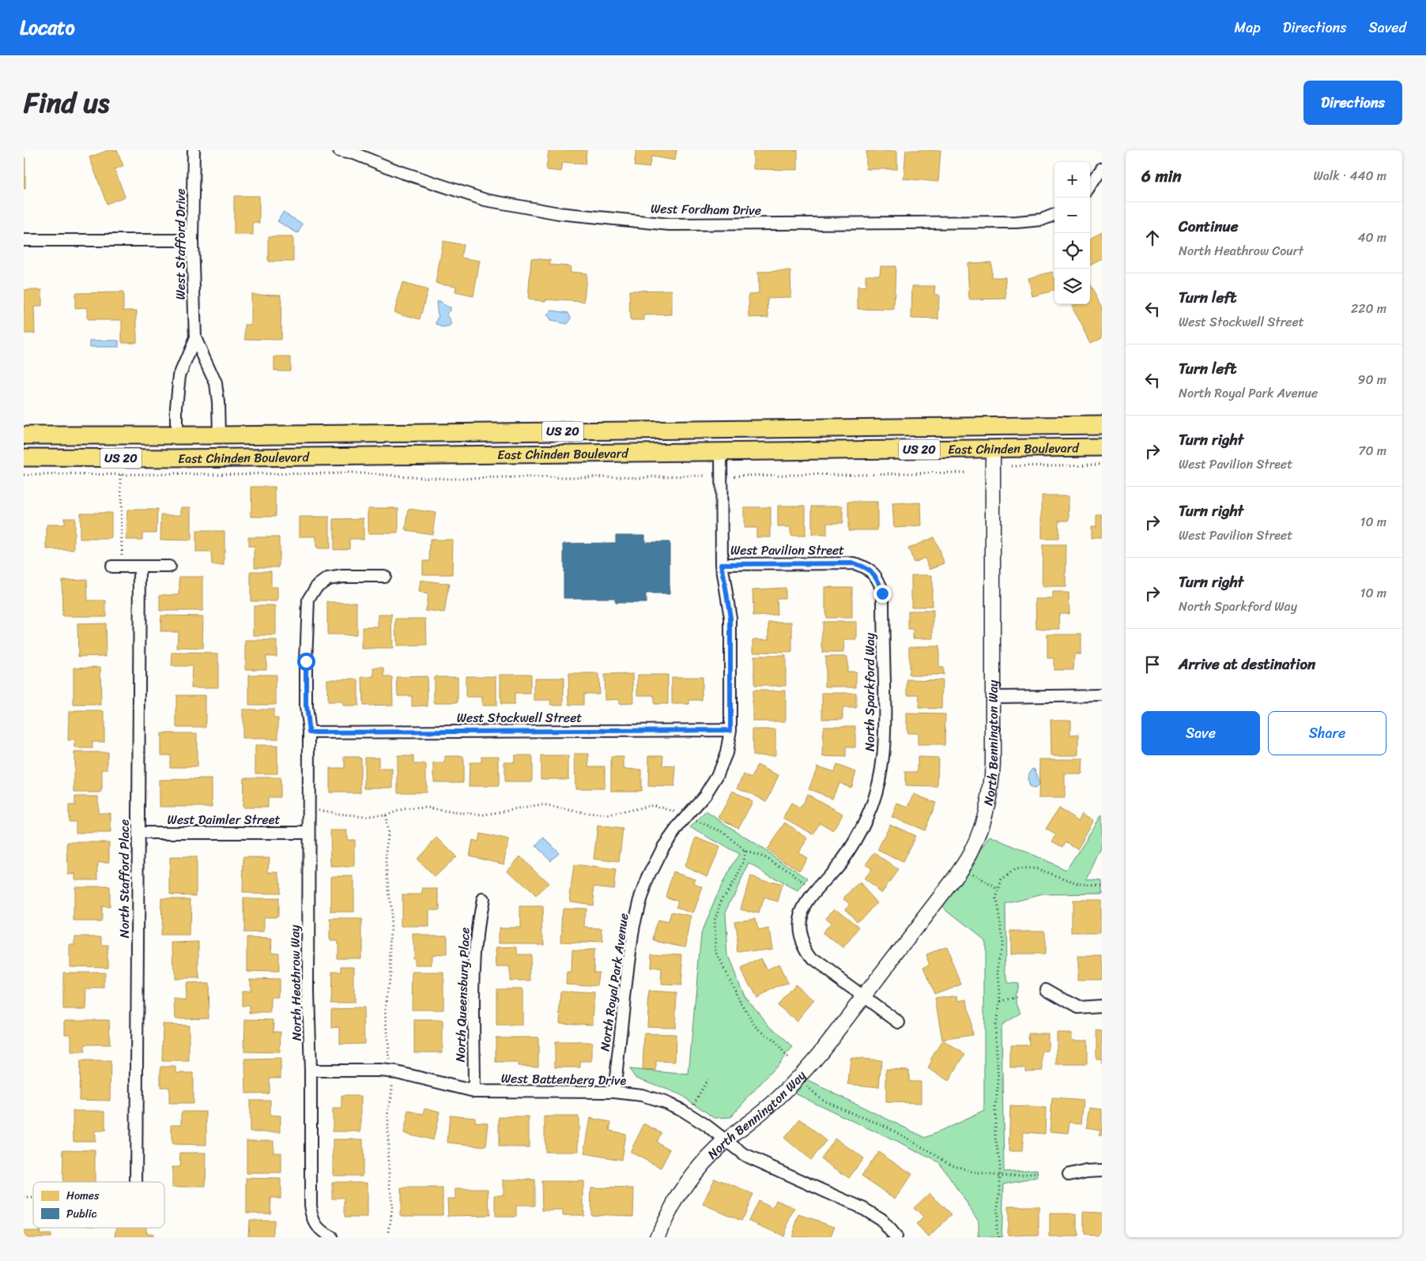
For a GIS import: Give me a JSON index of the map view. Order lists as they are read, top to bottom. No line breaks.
{"streets":{"main road":["US 20","East Chinden Boulevard"],"street":["West Fordham Drive","West Stafford Drive","West Pavilion Street","North Sparkford Way","West Stockwell Street","North Bennington Way","West Daimler Street","North Stafford Place","North Royal Park Avenue","North Heathrow Way","North Queensbury Place","West Battenberg Drive"]},"crossings":[["West Stafford Drive","East Chinden Boulevard"],["East Chinden Boulevard","North Bennington Way"],["East Chinden Boulevard","North Royal Park Avenue"],["West Pavilion Street","North Sparkford Way"],["West Pavilion Street","North Royal Park Avenue"],["North Sparkford Way","North Bennington Way"],["West Stockwell Street","North Royal Park Avenue"],["West Stockwell Street","North Heathrow Way"],["North Bennington Way","West Battenberg Drive"],["West Daimler Street","North Stafford Place"],["West Daimler Street","North Heathrow Way"],["North Royal Park Avenue","West Battenberg Drive"],["North Heathrow Way","West Battenberg Drive"],["North Queensbury Place","West Battenberg Drive"]],"legend":["Homes","Public"],"page":{"header":"Locato","nav":["Map","Directions","Saved"],"title":"Find us","buttons":["Directions",["Save","Share"]],"heading":["6 min","Walk · 440 m"],"map_buttons":["+","−"],"list":[["Continue","North Heathrow Court","40 m"],["Turn left","West Stockwell Street","220 m"],["Turn left","North Royal Park Avenue","90 m"],["Turn right","West Pavilion Street","70 m"],["Turn right","West Pavilion Street","10 m"],["Turn right","North Sparkford Way","10 m"],"Arrive at destination"]}}
